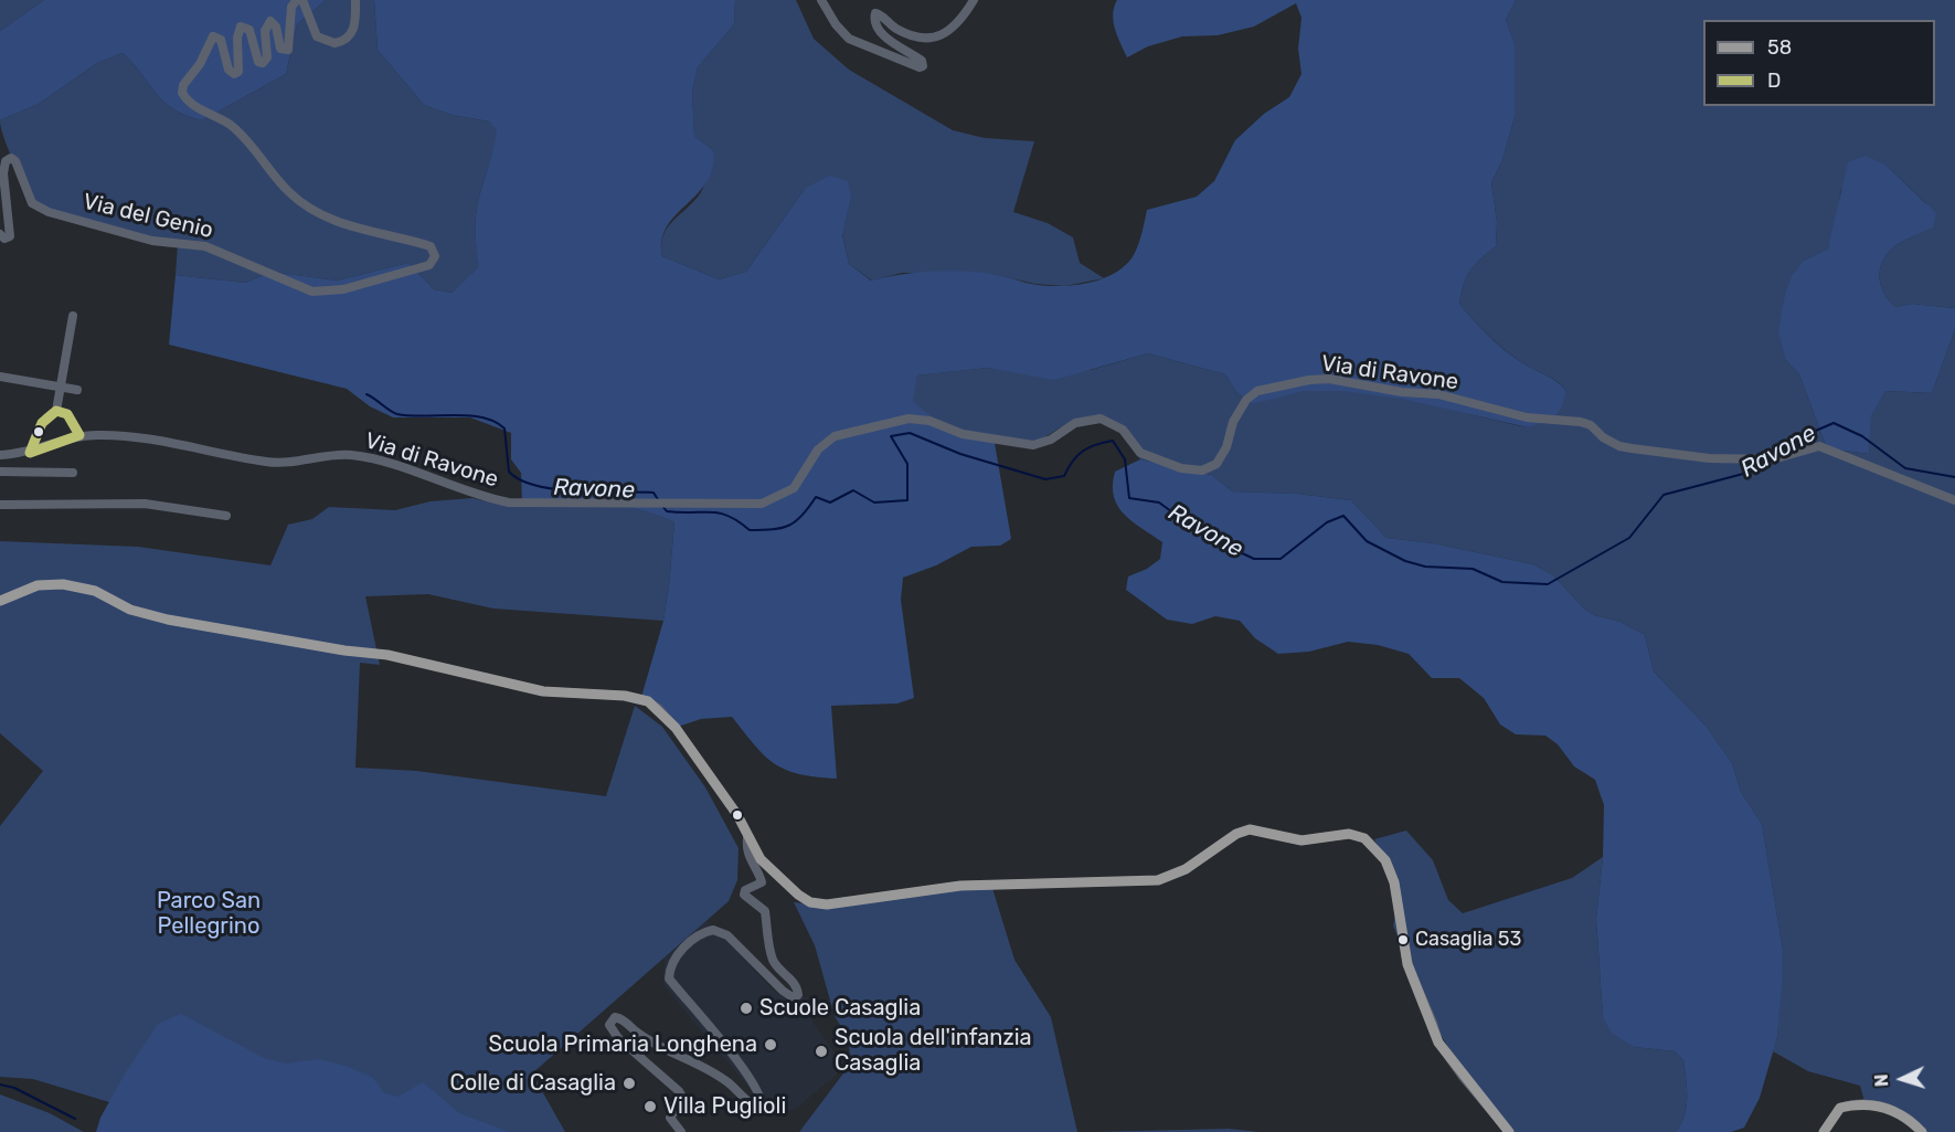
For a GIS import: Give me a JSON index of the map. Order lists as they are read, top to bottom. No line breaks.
{"streets":{"street":["Via del Genio","Via di Ravone"]},"water":["Ravone"],"parks":["Parco San Pellegrino"],"places":["Casaglia 53","Scuole Casaglia","Scuola Primaria Longhena","Scuola dell'infanzia Casaglia","Colle di Casaglia","Villa Puglioli"],"lines":["transit line D","transit line 58"],"legend":["58","D"],"north":"left"}
